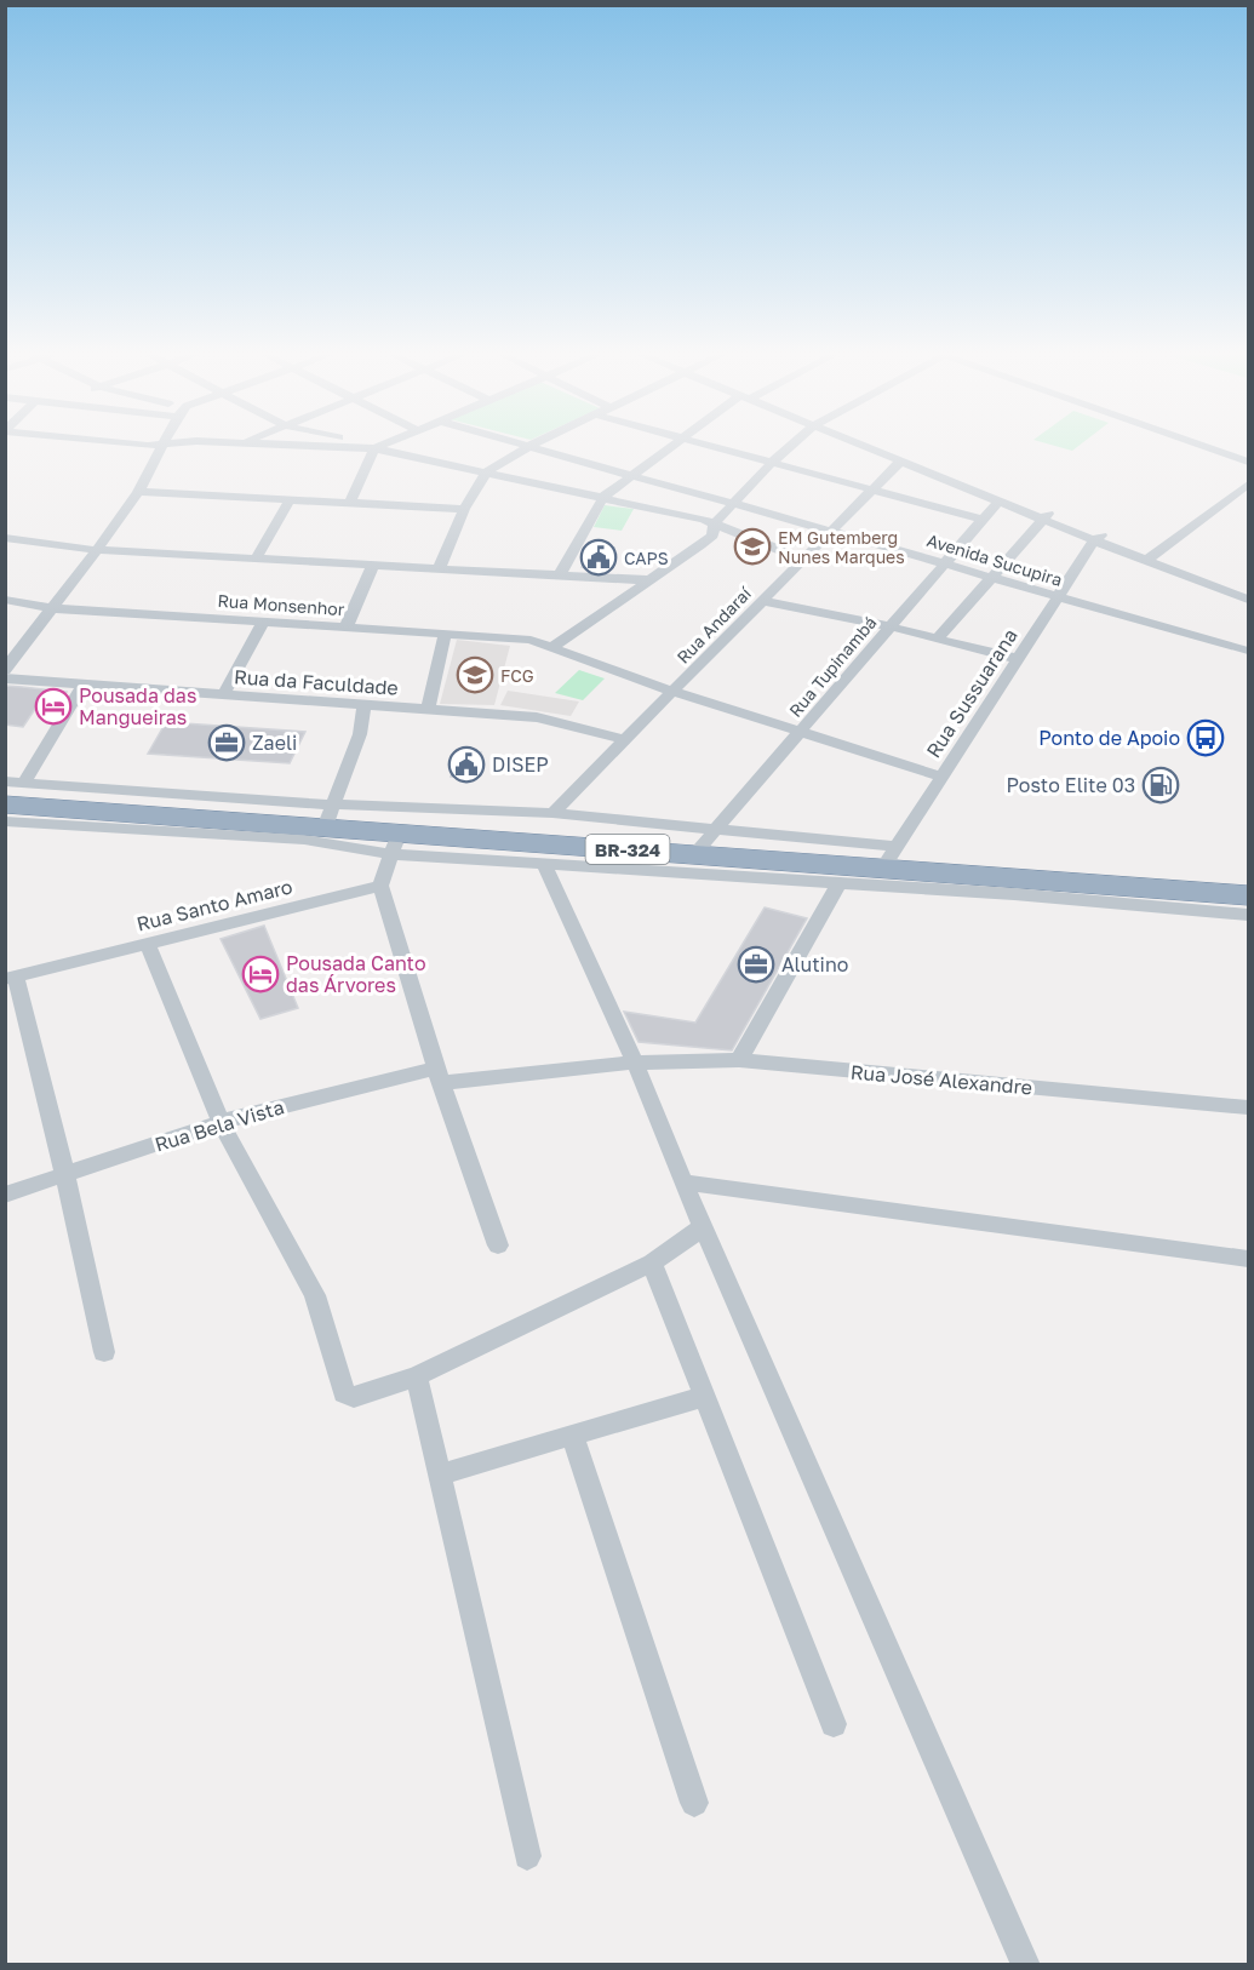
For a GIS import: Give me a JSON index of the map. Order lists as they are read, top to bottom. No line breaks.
{"streets":{"highway":["BR-324"],"street":["Avenida Sucupira","Rua Monsenhor","Rua Andaraí","Rua Tupinambá","Rua da Faculdade","Rua Sussuarana","Rua Santo Amaro","Rua José Alexandre","Rua Bela Vista"]},"crossings":[["Avenida Sucupira","Rua Andaraí"],["Avenida Sucupira","Rua Tupinambá"],["Avenida Sucupira","Rua Sussuarana"],["Rua Monsenhor","Rua Andaraí"],["Rua Monsenhor","Rua Tupinambá"],["Rua Monsenhor","Rua Sussuarana"],["Rua Andaraí","Rua da Faculdade"],["Rua Tupinambá","BR-324"],["Rua Sussuarana","BR-324"],["Rua José Alexandre","Rua Bela Vista"]],"places":{"school or university":["EM Gutemberg Nunes Marques","FCG"],"public building":["CAPS","DISEP"],"hotel":["Pousada das Mangueiras","Pousada Canto das Árvores"],"bus stop":["Ponto de Apoio"],"office":["Zaeli","Alutino"],"fuel station":["Posto Elite 03"]}}
